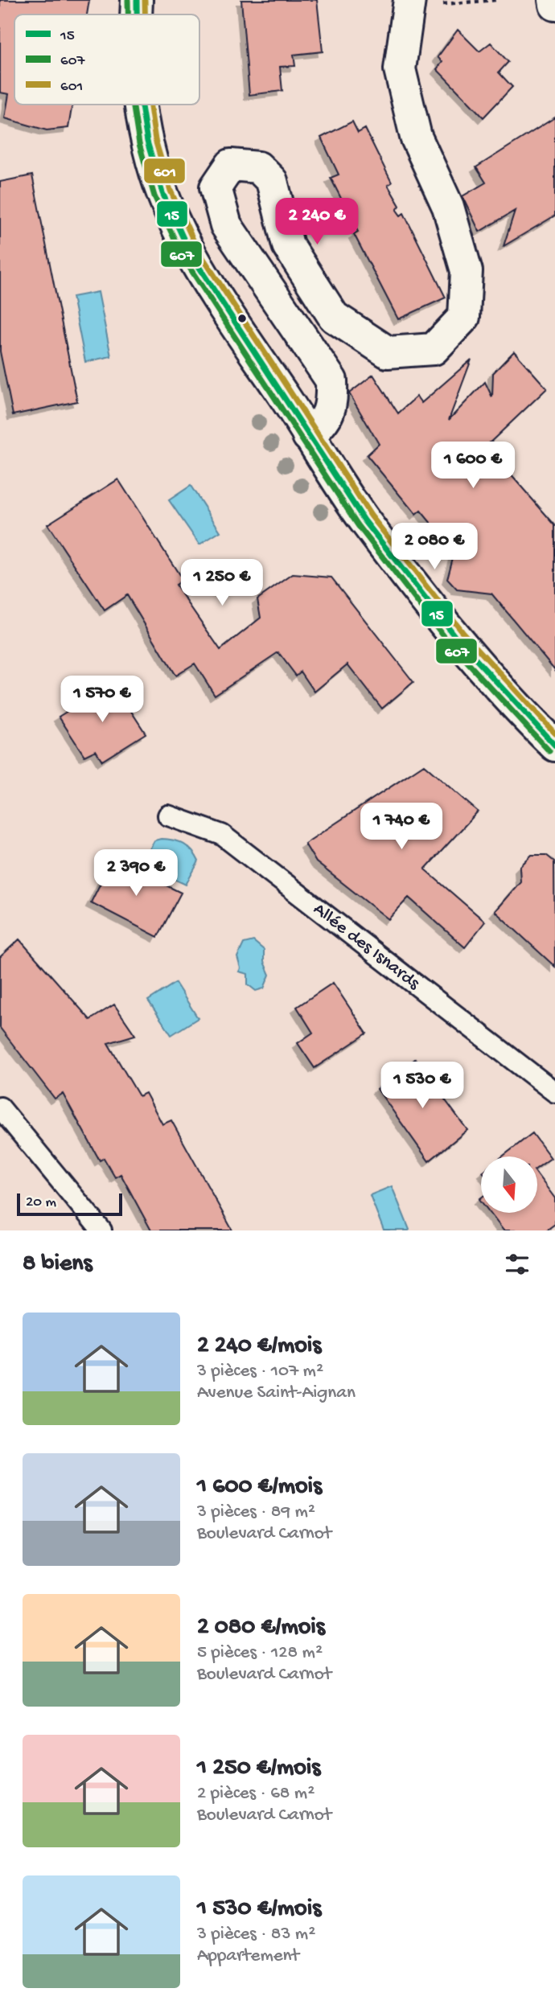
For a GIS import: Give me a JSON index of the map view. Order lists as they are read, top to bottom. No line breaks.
{"streets":{"lane":["Allée des Isnards"]},"lines":["transit line 15","transit line 607","transit line 601"],"legend":["15","607","601"],"scale_bar":"20 m","north":"bottom","page":{"price":["2 240 €","1 600 €","2 080 €","1 250 €","1 570 €","1 740 €","2 390 €","1 530 €"],"scale":"20 m","heading":"8 biens","list":[{"name":"2 240 €/mois","note":"3 pièces · 107 m² · Avenue Saint-Aignan"},{"name":"1 600 €/mois","note":"3 pièces · 89 m² · Boulevard Carnot"},{"name":"2 080 €/mois","note":"5 pièces · 128 m² · Boulevard Carnot"},{"name":"1 250 €/mois","note":"2 pièces · 68 m² · Boulevard Carnot"},{"name":"1 530 €/mois","note":"3 pièces · 83 m² · Appartement"}]}}
